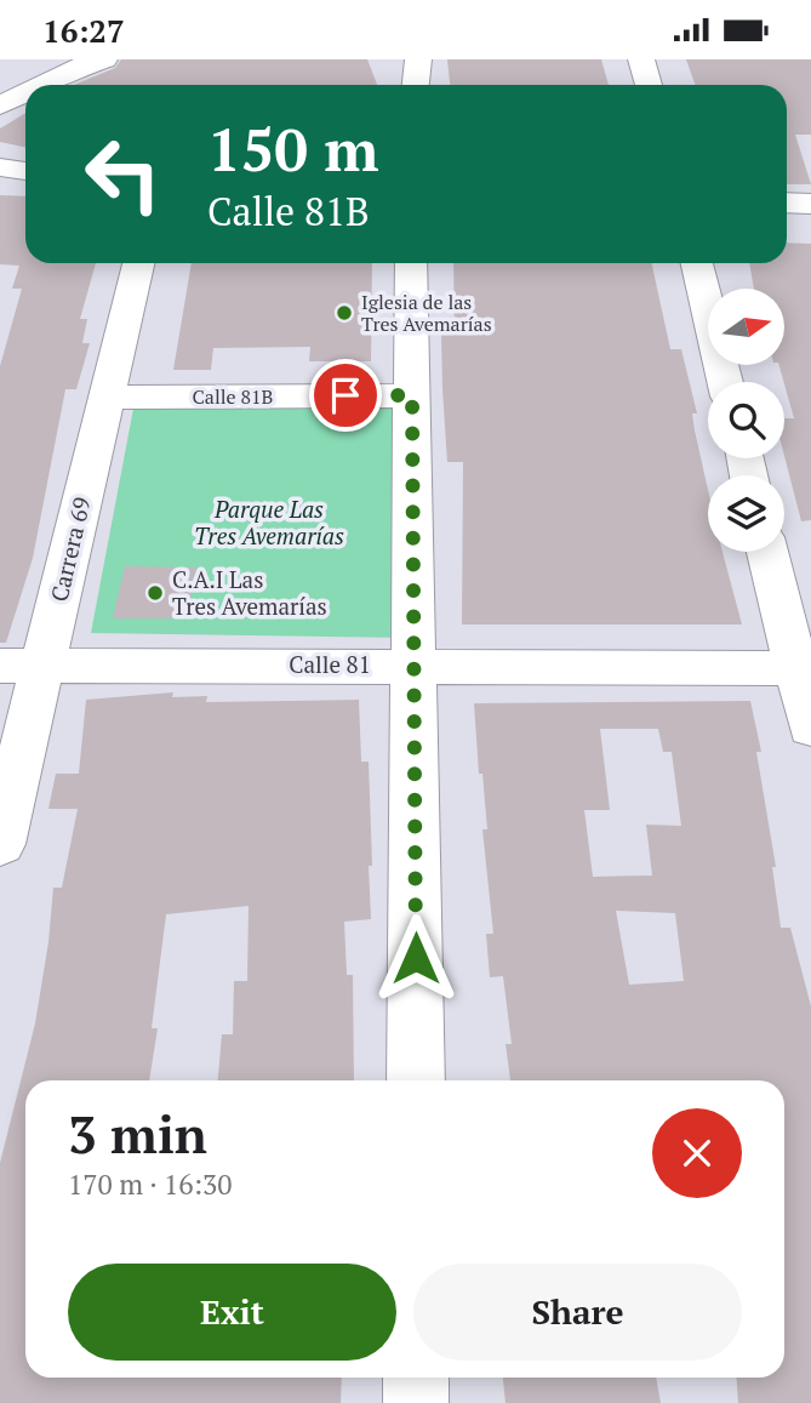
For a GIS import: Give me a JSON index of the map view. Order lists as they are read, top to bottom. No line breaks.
{"streets":{"street":["Calle 81B","Carrera 69","Calle 81"]},"crossings":[["Calle 81B","Carrera 69"],["Carrera 69","Calle 81"]],"parks":["Parque Las Tres Avemarías"],"places":["Iglesia de las Tres Avemarías","C.A.I Las Tres Avemarías"],"north":"right","page":{"status":"16:27","turn":["150 m","Calle 81B"],"heading":["3 min","170 m · 16:30"],"buttons":["Exit","Share"]}}
